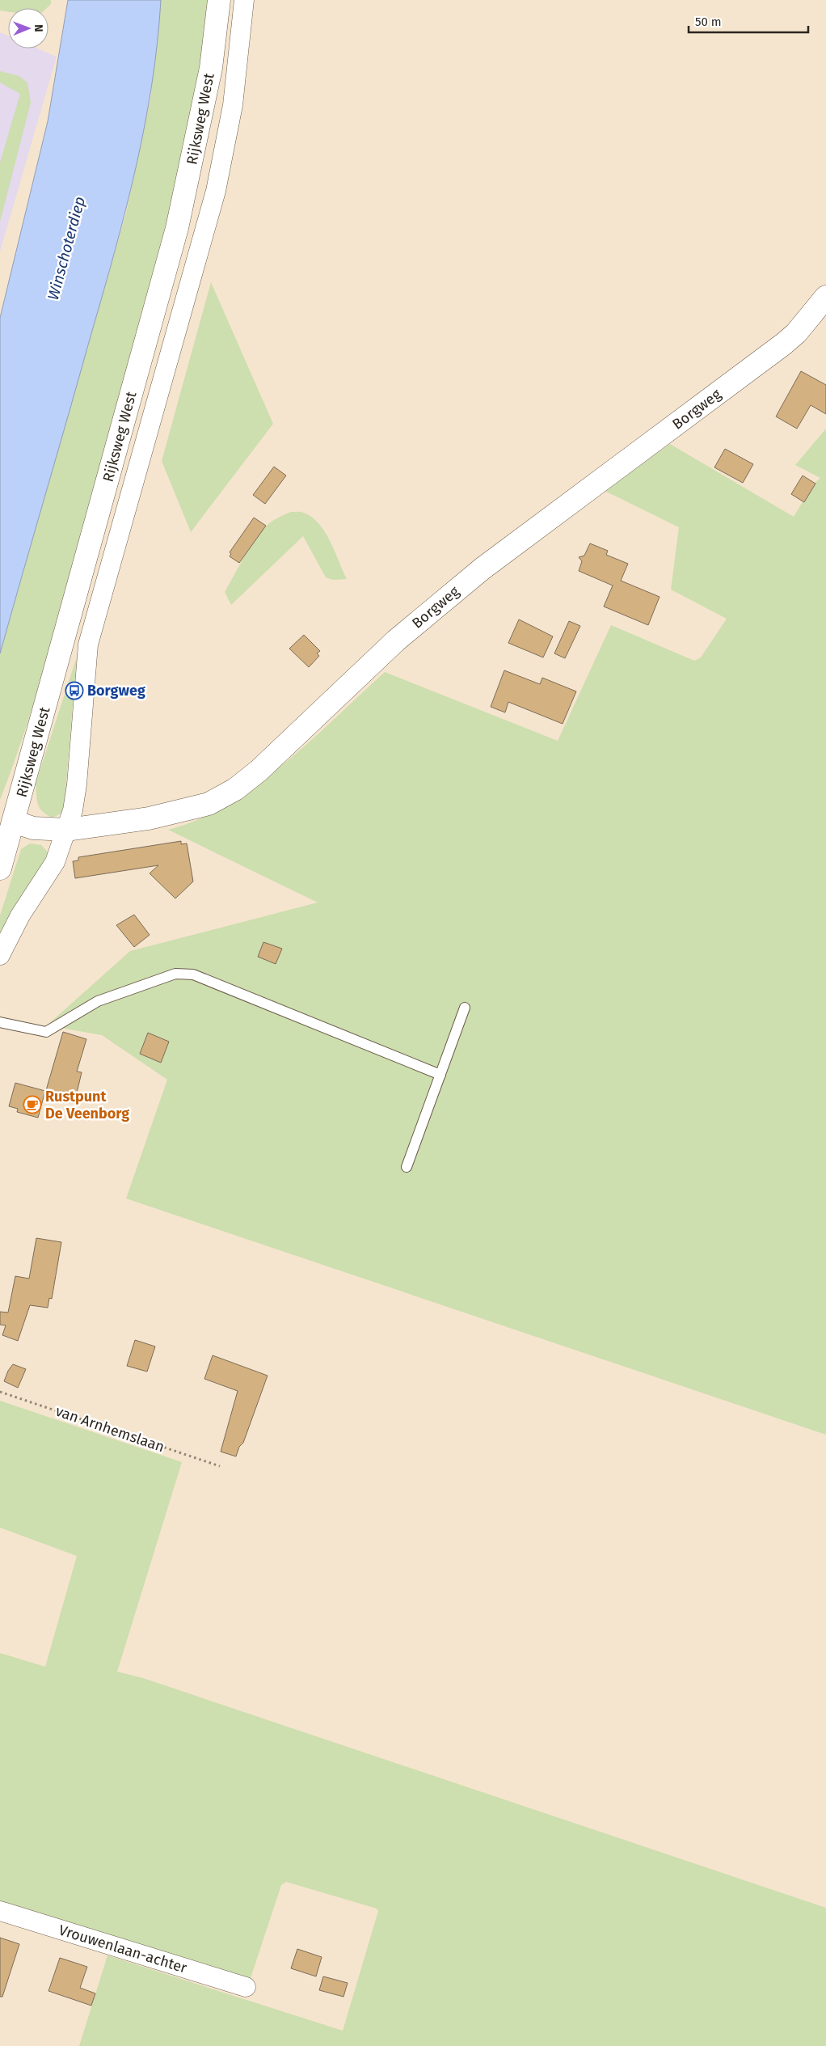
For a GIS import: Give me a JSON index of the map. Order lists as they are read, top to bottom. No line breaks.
{"streets":{"street":["Rijksweg West","Borgweg","Vrouwenlaan-achter"],"path":["van Arnhemslaan"]},"crossings":[["Rijksweg West","Borgweg"]],"water":["Winschoterdiep"],"places":{"bus stop":["Borgweg"],"cafe":["Rustpunt De Veenborg"]},"scale_bar":"50 m","north":"right"}
